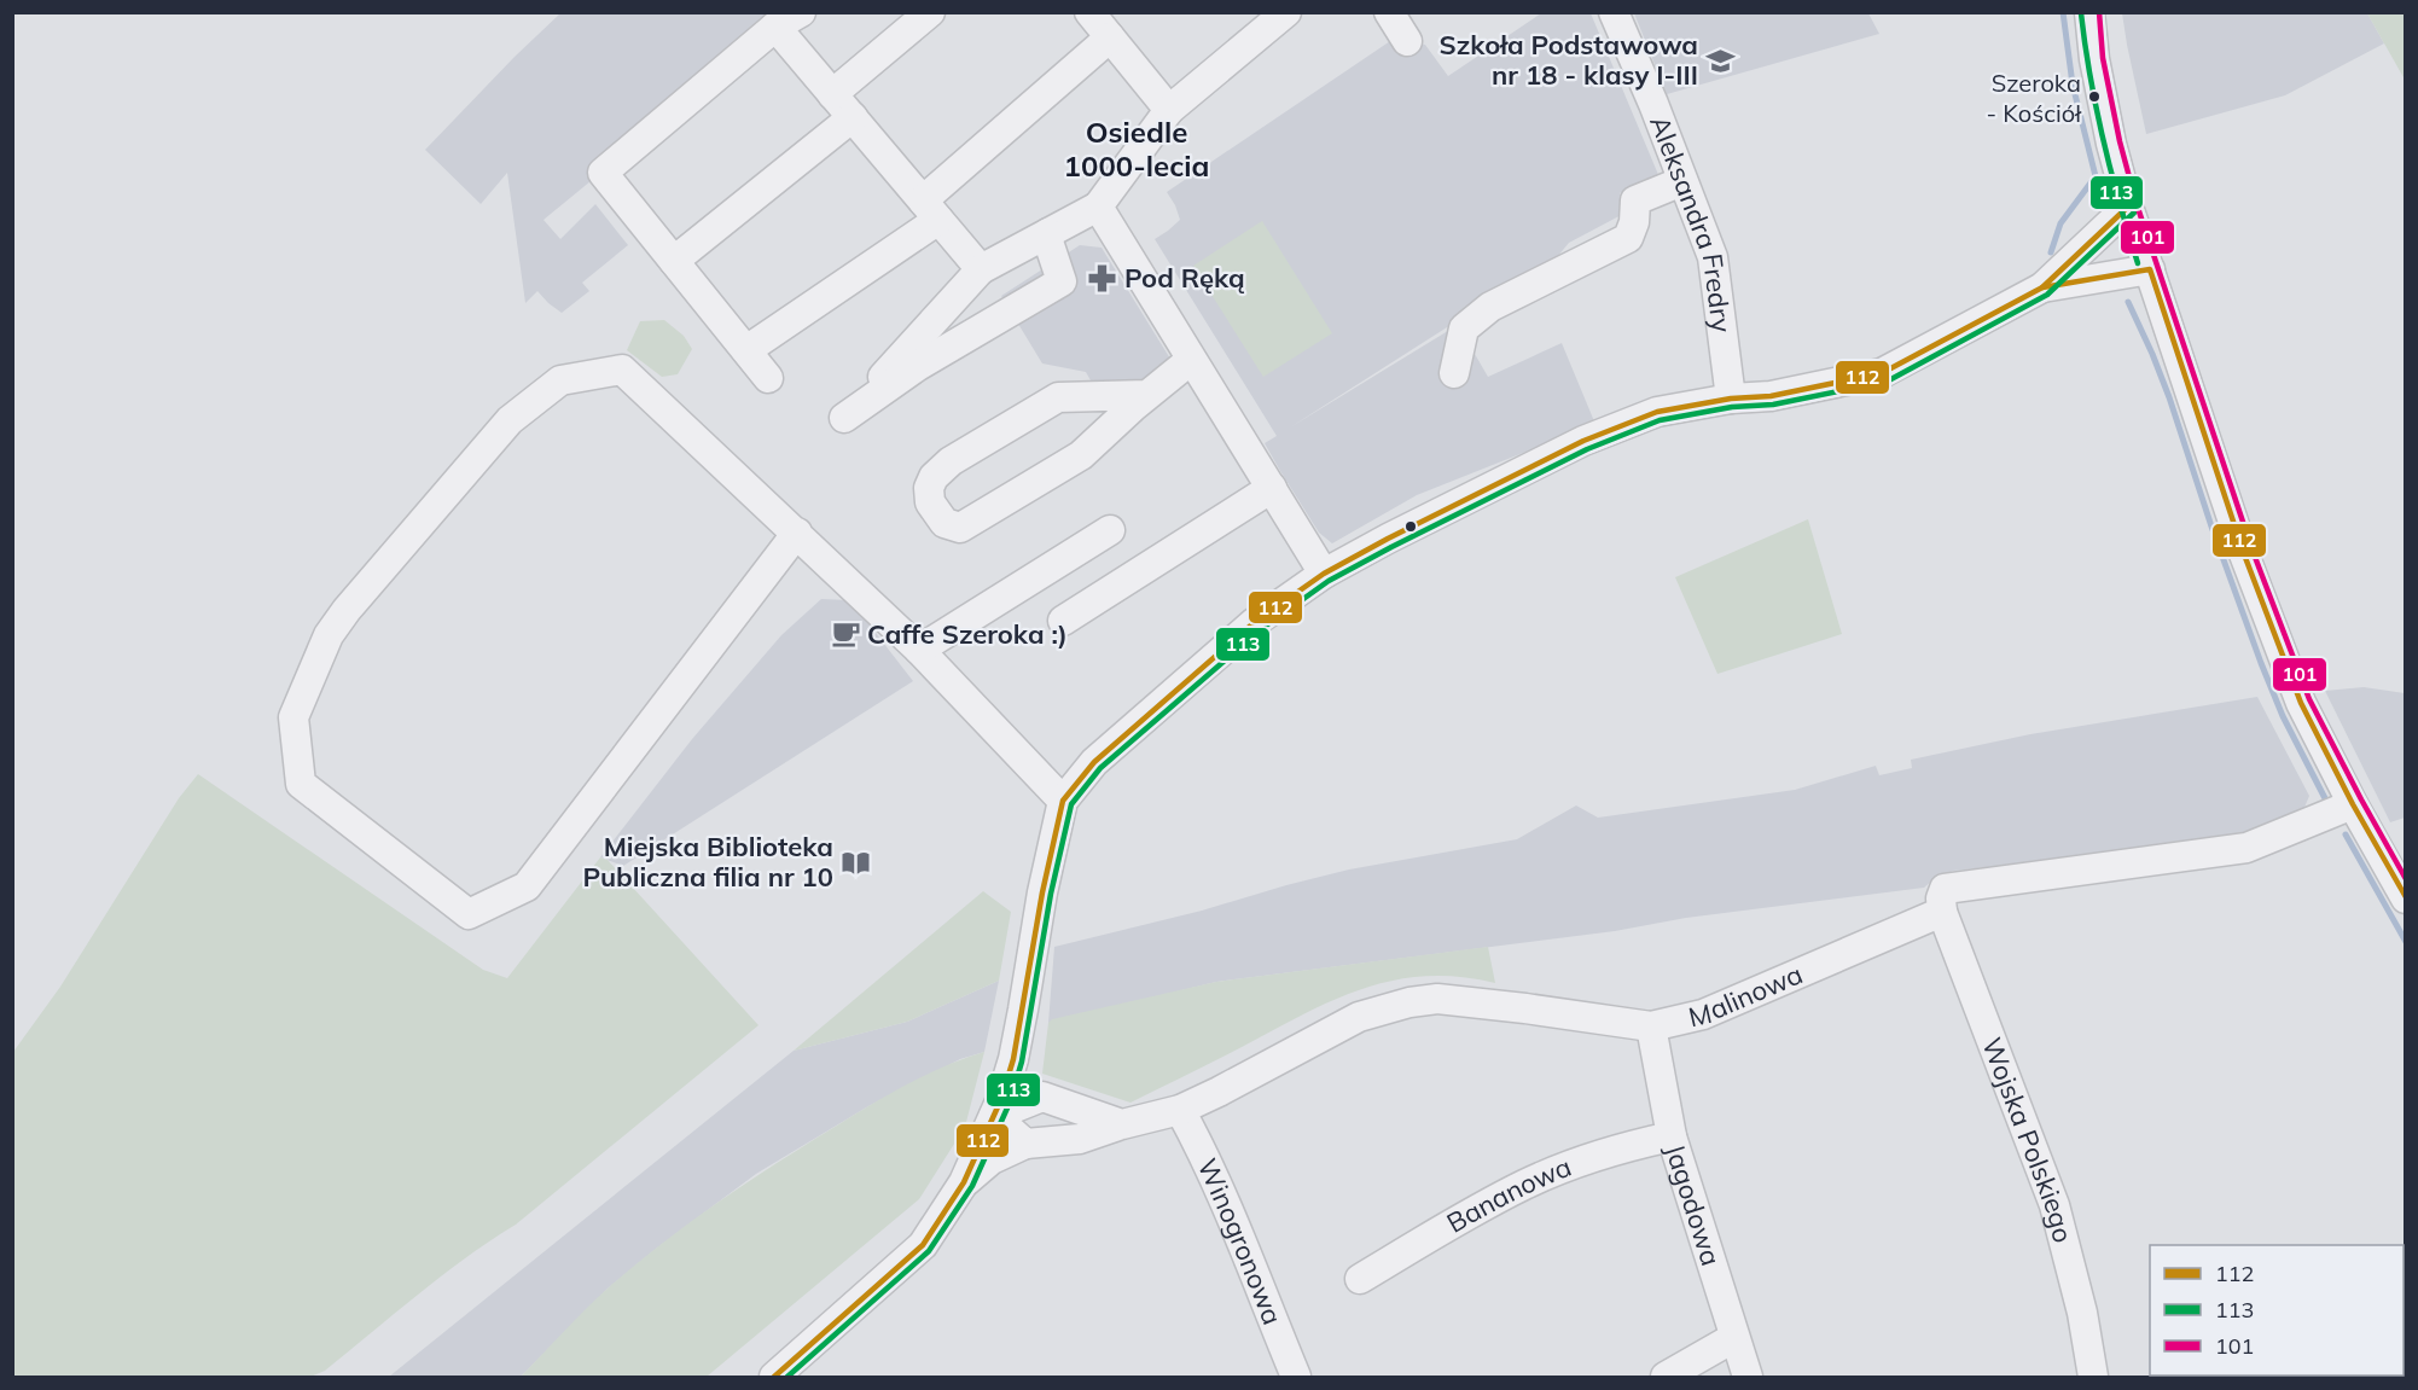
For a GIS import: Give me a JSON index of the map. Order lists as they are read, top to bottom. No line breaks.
{"streets":{"street":["Aleksandra Fredry","Malinowa","Wojska Polskiego","Bananowa","Jagodowa","Winogronowa"]},"crossings":[["Malinowa","Wojska Polskiego"],["Malinowa","Jagodowa"],["Malinowa","Winogronowa"],["Bananowa","Jagodowa"]],"districts":["Osiedle 1000-lecia"],"places":{"school or university":["Szkoła Podstawowa nr 18 - klasy I-III"],"other":["Szeroka - Kościół"],"pharmacy":["Pod Ręką"],"cafe":["Caffe Szeroka :)"],"library":["Miejska Biblioteka Publiczna filia nr 10"]},"lines":["transit line 101","transit line 113","transit line 112"],"legend":["112","113","101"]}
